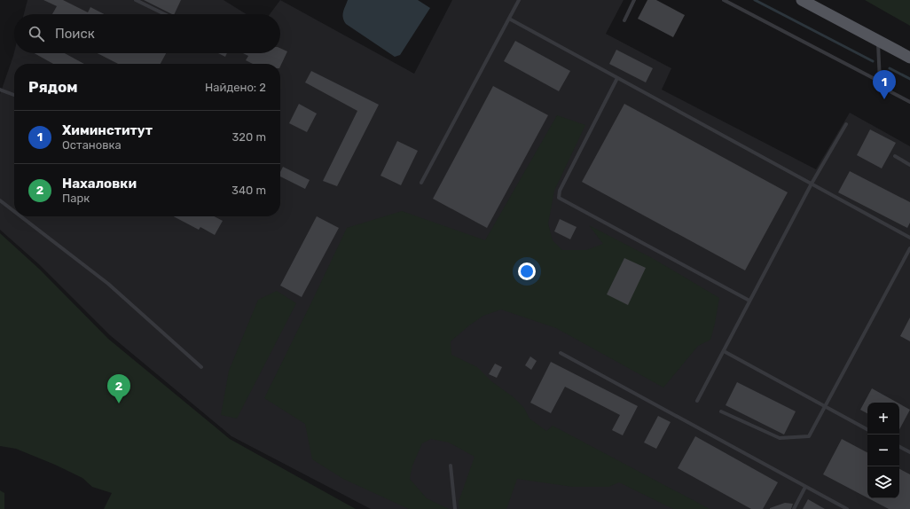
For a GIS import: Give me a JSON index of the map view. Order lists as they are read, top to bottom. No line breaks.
{"page":{"search":"Поиск","heading":["Рядом","Найдено: 2"],"pins":["1","2"],"list":[{"mark":"1","name":"Химинститут","note":"Остановка","value":"320 m"},{"mark":"2","name":"Нахаловки","note":"Парк","value":"340 m"}],"map_buttons":["+","−"]}}
